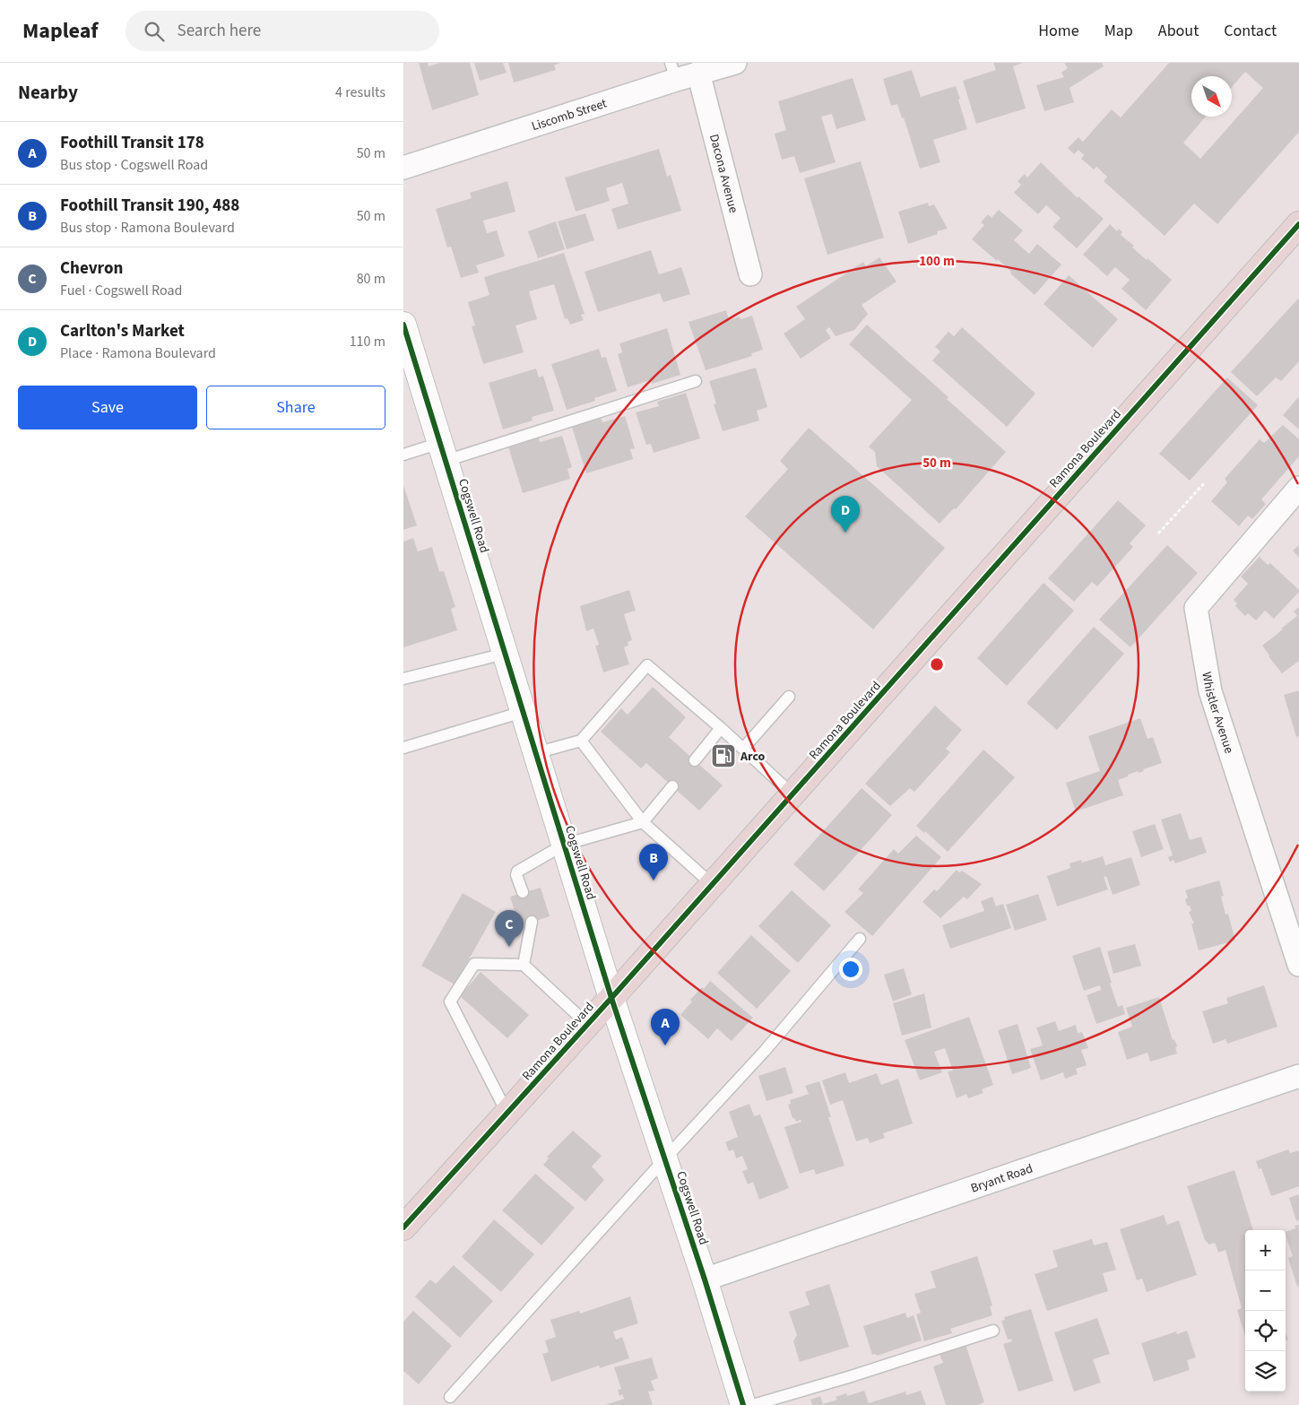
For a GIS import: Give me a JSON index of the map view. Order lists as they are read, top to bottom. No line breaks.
{"streets":{"main road":["Ramona Boulevard"],"street":["Liscomb Street","Dacona Avenue","Cogswell Road","Whistler Avenue","Bryant Road"]},"crossings":[["Liscomb Street","Dacona Avenue"],["Ramona Boulevard","Cogswell Road"],["Cogswell Road","Bryant Road"]],"places":{"fuel station":["Arco"]},"north":"bottom right","page":{"header":"Mapleaf","search":"Search here","nav":["Home","Map","About","Contact"],"heading":["Nearby","4 results"],"list":[{"mark":"A","name":"Foothill Transit 178","note":"Bus stop · Cogswell Road","value":"50 m"},{"mark":"B","name":"Foothill Transit 190, 488","note":"Bus stop · Ramona Boulevard","value":"50 m"},{"mark":"C","name":"Chevron","note":"Fuel · Cogswell Road","value":"80 m"},{"mark":"D","name":"Carlton's Market","note":"Place · Ramona Boulevard","value":"110 m"}],"buttons":["Save","Share"],"pins":["D","B","C","A"],"map_buttons":["+","−"]},"rings":["100 m","50 m"]}
